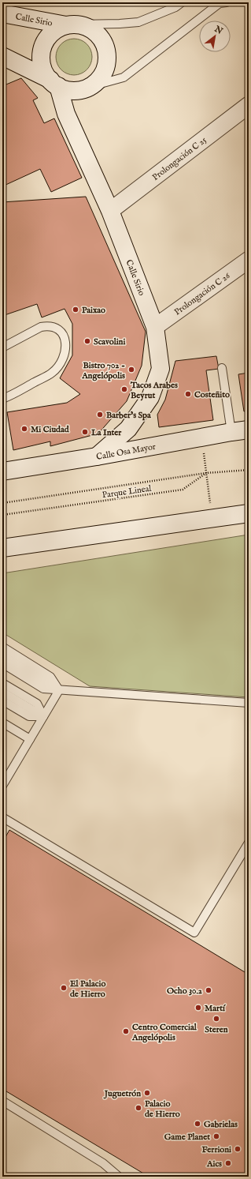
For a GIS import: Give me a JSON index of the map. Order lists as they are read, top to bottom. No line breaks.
{"streets":{"street":["Calle Sirio","Prolongación C 25","Prolongación C 26","Calle Osa Mayor"],"path":["Parque Lineal"]},"crossings":[["Calle Sirio","Prolongación C 25"],["Calle Sirio","Prolongación C 26"],["Calle Sirio","Calle Osa Mayor"]],"places":["Paixao","Scavolini","Bistro 702 - Angelópolis","Tacos Arabes Beyrut","Costeñito","Barber’s Spa","Mi Ciudad","La Inter","El Palacio de Hierro","Ocho 30.2","Martí","Steren","Centro Comercial Angelópolis","Juguetrón","Palacio de Hierro","Gabrielas","Game Planet","Ferrioni","Aics"],"north":"top right"}
